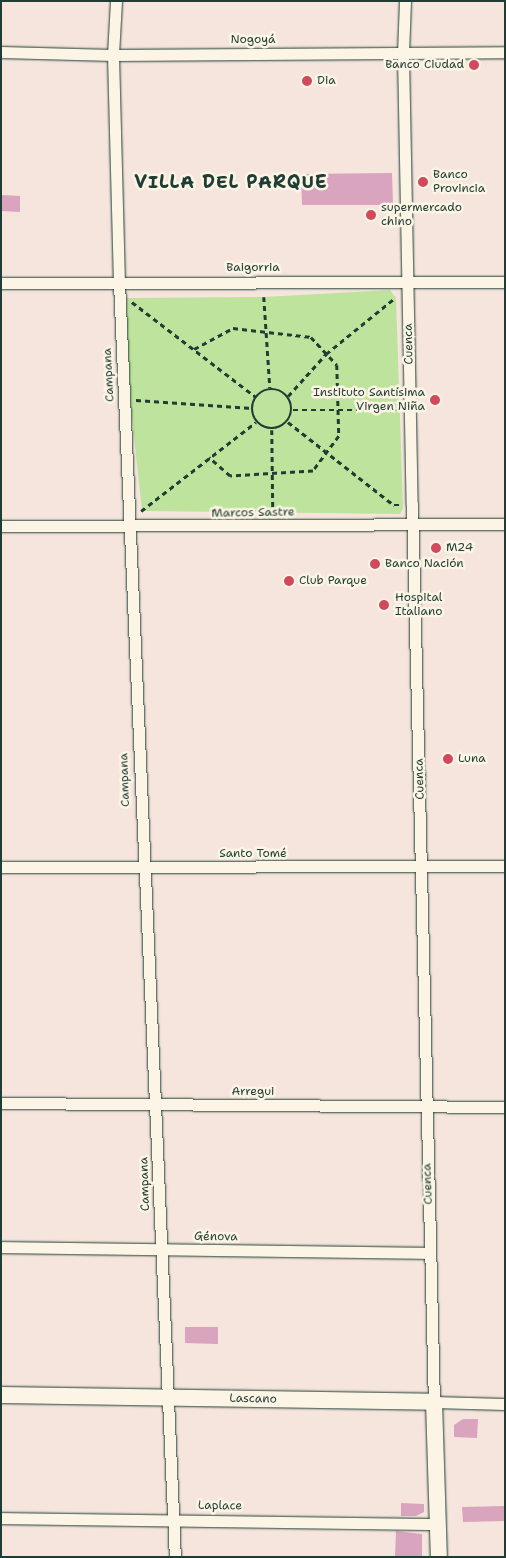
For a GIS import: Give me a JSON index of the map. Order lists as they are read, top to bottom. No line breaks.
{"streets":{"street":["Nogoyá","Baigorria","Cuenca","Campana","Marcos Sastre","Santo Tomé","Arregui","Génova","Lascano","Laplace"]},"crossings":[["Nogoyá","Cuenca"],["Nogoyá","Campana"],["Baigorria","Cuenca"],["Baigorria","Campana"],["Cuenca","Marcos Sastre"],["Cuenca","Santo Tomé"],["Cuenca","Arregui"],["Cuenca","Génova"],["Cuenca","Lascano"],["Cuenca","Laplace"],["Campana","Marcos Sastre"],["Campana","Santo Tomé"],["Campana","Arregui"],["Campana","Génova"],["Campana","Lascano"],["Campana","Laplace"]],"districts":["VILLA DEL PARQUE"],"places":["Banco Ciudad","Dia","Banco Provincia","supermercado chino","Instituto Santísima Virgen Niña","M24","Banco Nación","Club Parque","Hospital Italiano","Luna"]}
